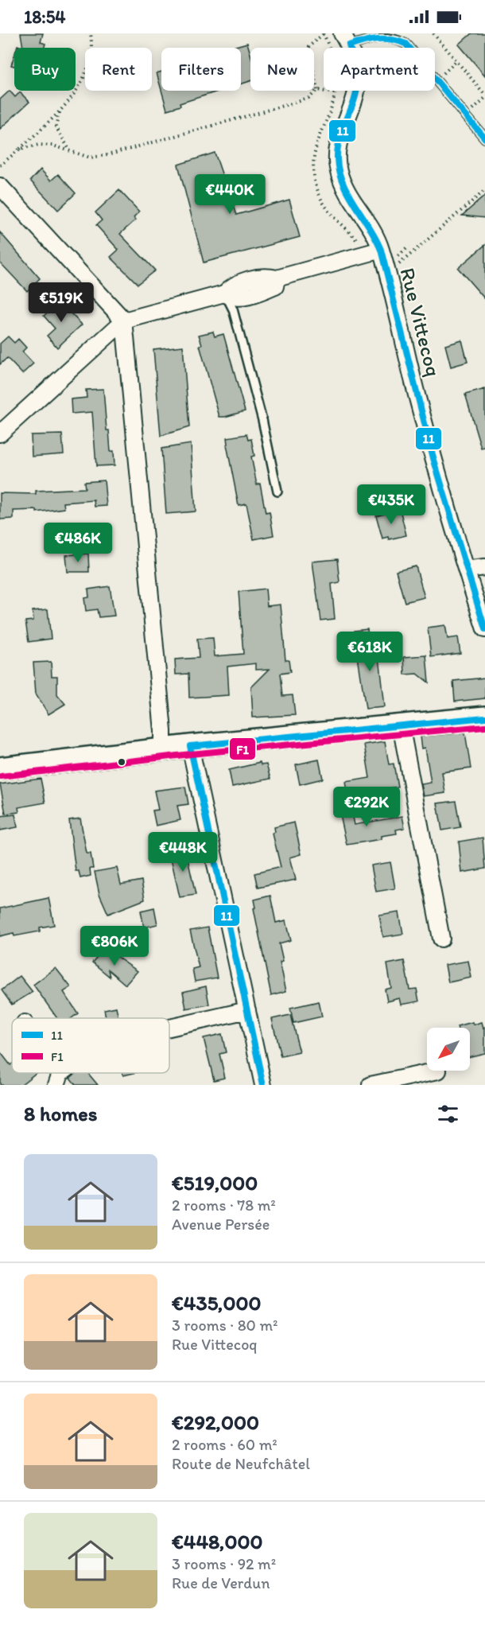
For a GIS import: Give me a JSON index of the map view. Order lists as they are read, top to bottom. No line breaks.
{"streets":{"street":["Rue Vittecoq"]},"lines":["transit line 11","transit line F1"],"legend":["11","F1"],"north":"bottom left","page":{"status":"18:54","chip":["Buy","Rent","Filters","New","Apartment"],"price":["€440K","€519K","€435K","€486K","€618K","€292K","€448K","€806K"],"heading":"8 homes","list":[{"name":"€519,000","note":"2 rooms · 78 m² · Avenue Persée"},{"name":"€435,000","note":"3 rooms · 80 m² · Rue Vittecoq"},{"name":"€292,000","note":"2 rooms · 60 m² · Route de Neufchâtel"},{"name":"€448,000","note":"3 rooms · 92 m² · Rue de Verdun"}]}}
